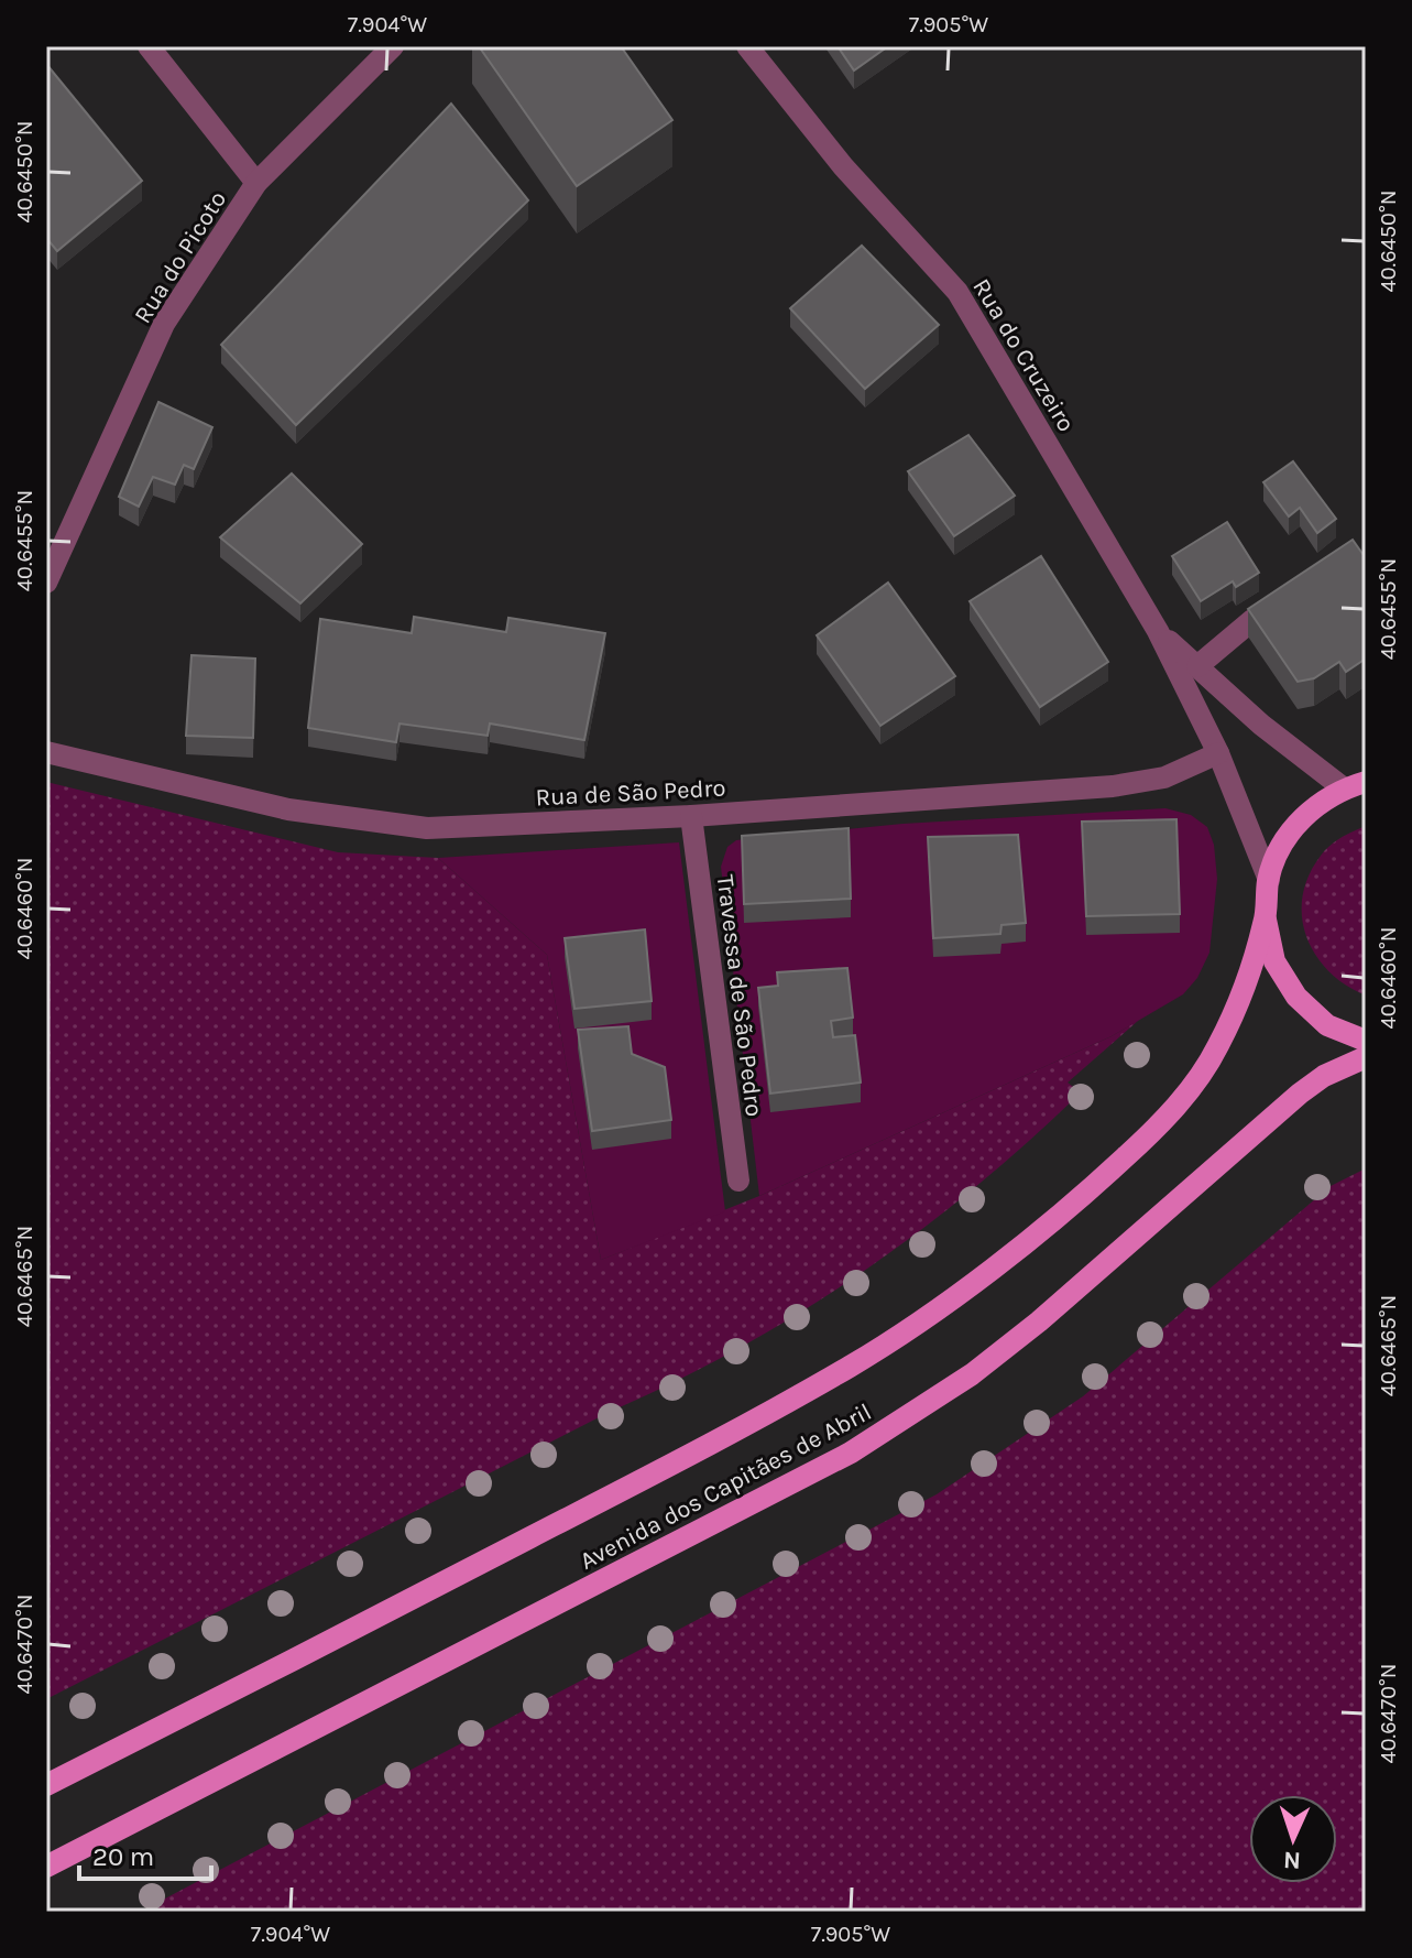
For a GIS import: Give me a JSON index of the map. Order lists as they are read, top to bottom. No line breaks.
{"streets":{"main road":["Avenida dos Capitães de Abril"],"street":["Rua do Picoto","Rua do Cruzeiro","Rua de São Pedro","Travessa de São Pedro"]},"crossings":[["Rua do Cruzeiro","Rua de São Pedro"],["Rua do Cruzeiro","Avenida dos Capitães de Abril"],["Rua de São Pedro","Travessa de São Pedro"]],"scale_bar":"20 m","north":"bottom","coordinates":["7.904°W","7.905°W","40.6450°N","40.6455°N","40.6460°N","40.6465°N","40.6470°N"]}
